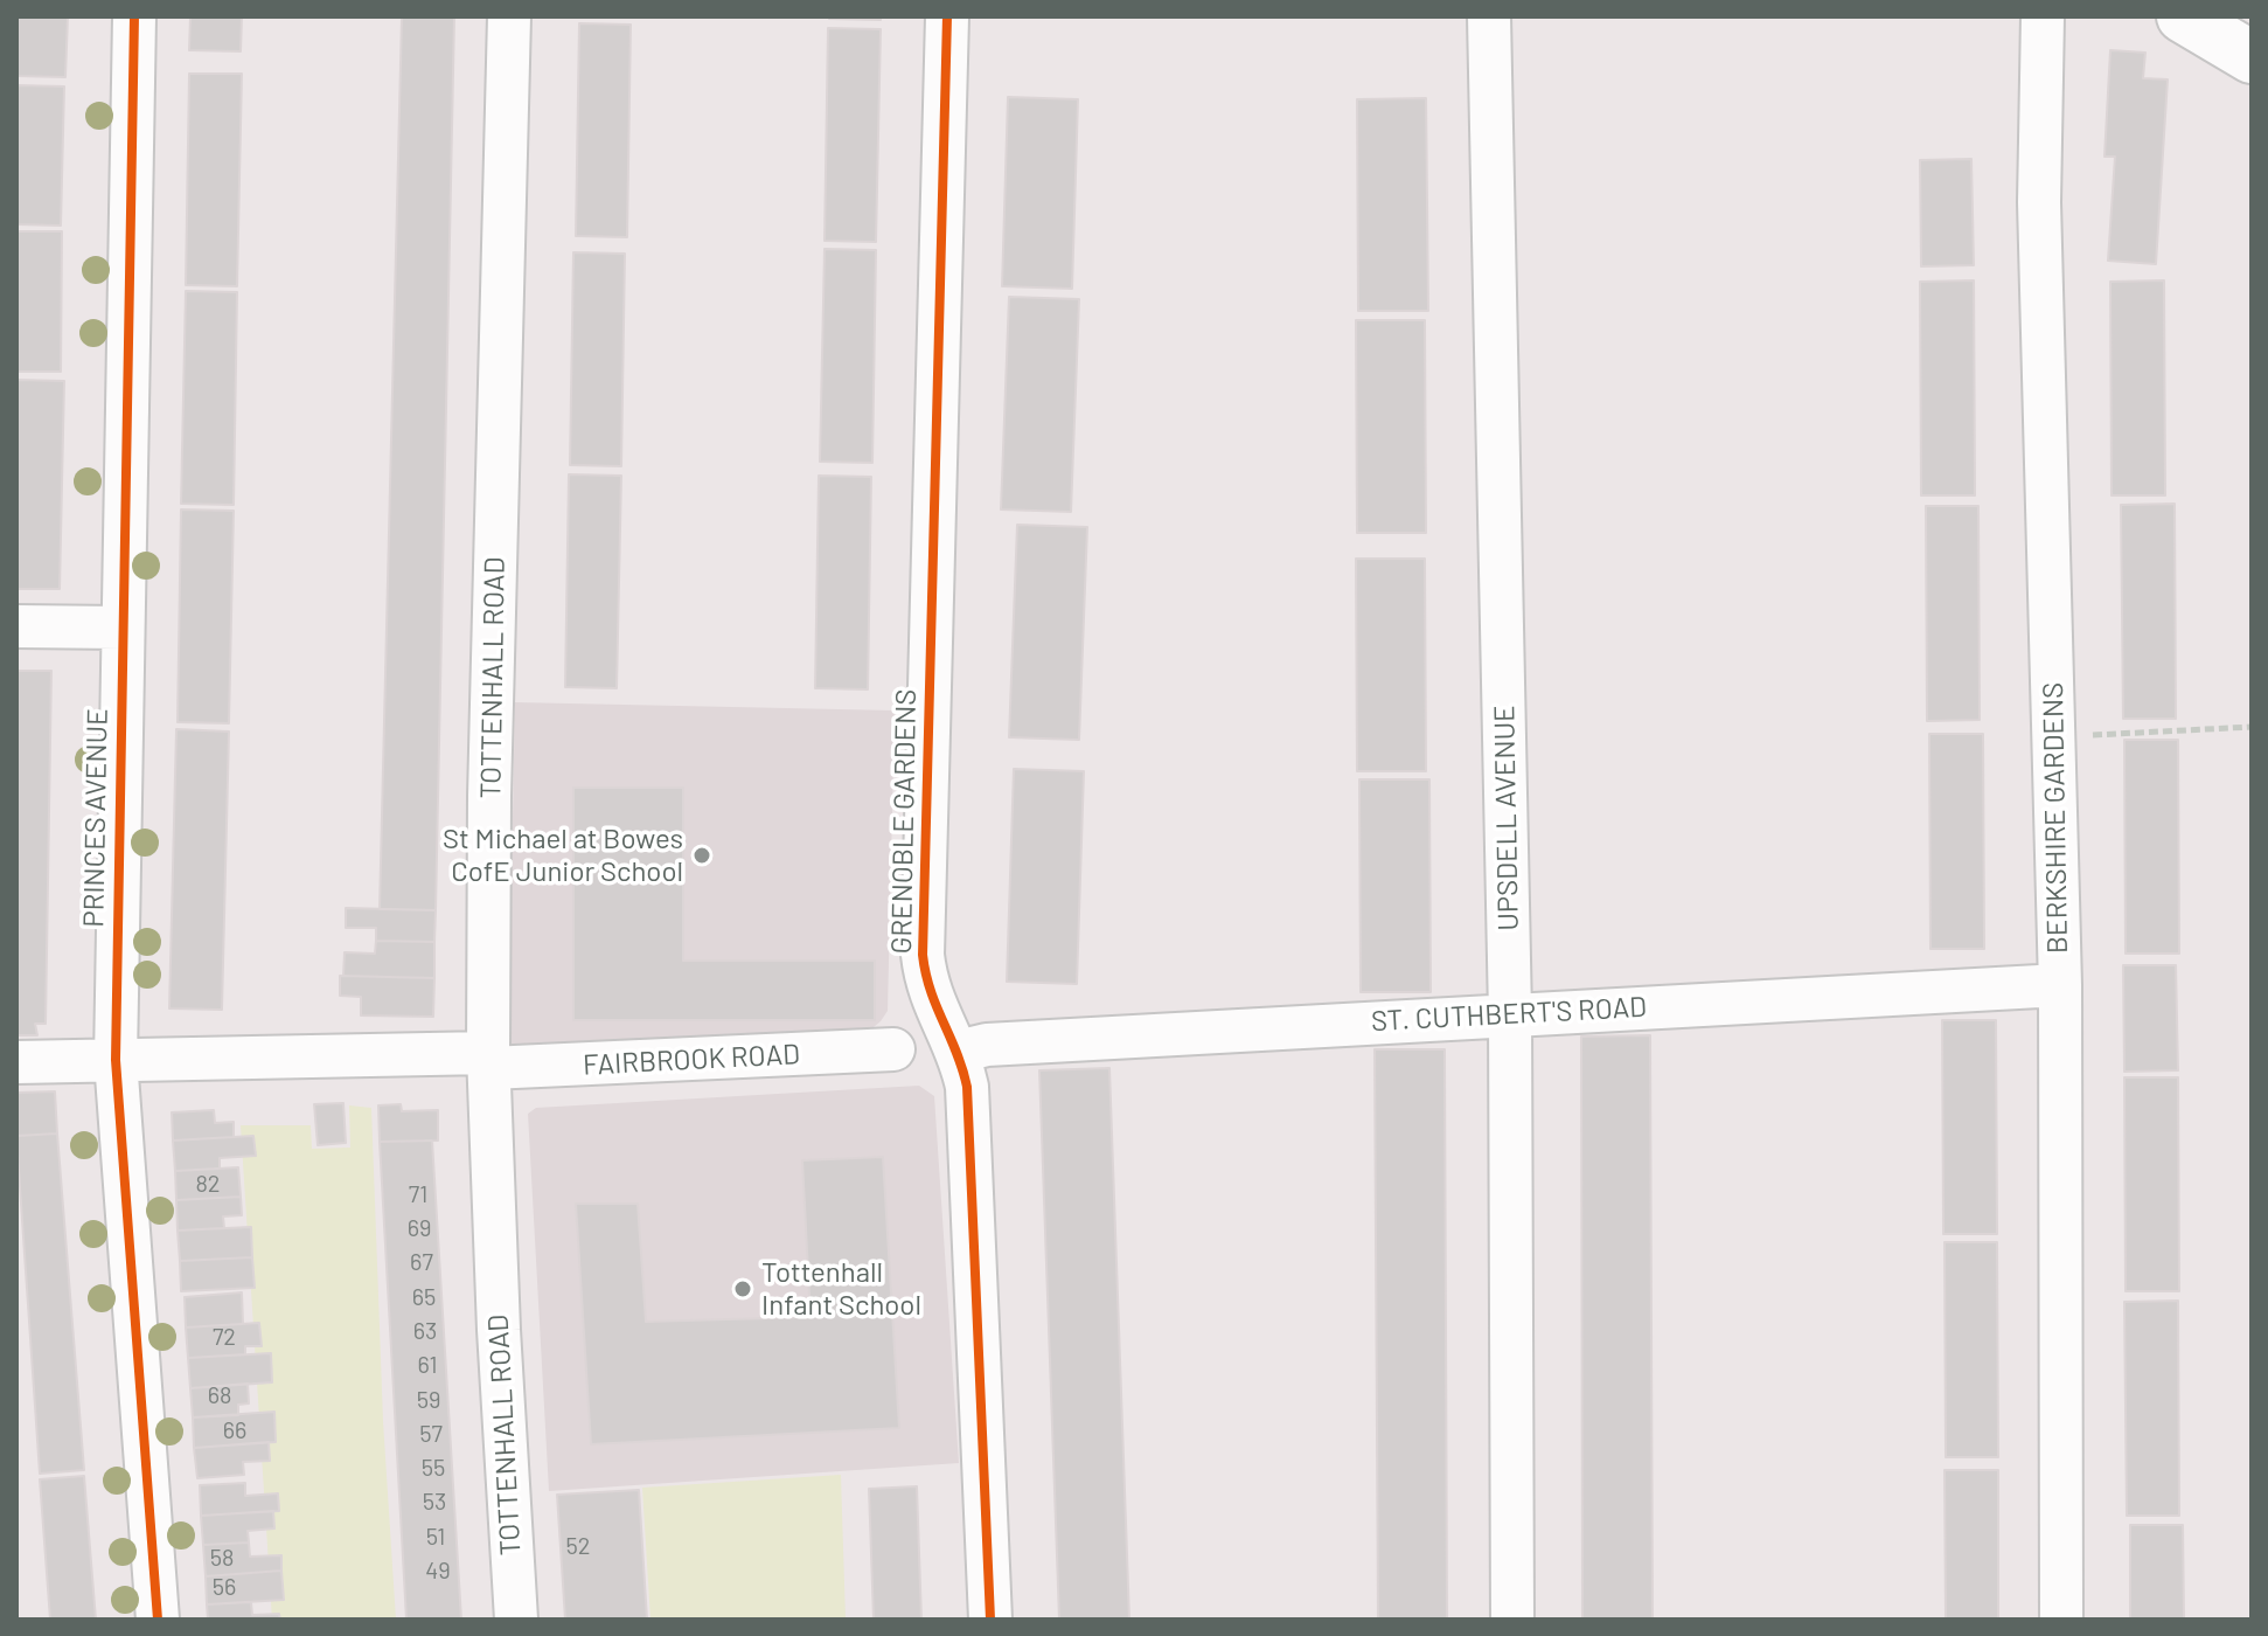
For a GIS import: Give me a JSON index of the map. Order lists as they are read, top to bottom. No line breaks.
{"streets":{"street":["TOTTENHALL ROAD","PRINCES AVENUE","UPSDELL AVENUE","BERKSHIRE GARDENS","GRENOBLE GARDENS","ST. CUTHBERT'S ROAD","FAIRBROOK ROAD"]},"crossings":[["TOTTENHALL ROAD","FAIRBROOK ROAD"],["PRINCES AVENUE","FAIRBROOK ROAD"],["UPSDELL AVENUE","ST. CUTHBERT'S ROAD"],["BERKSHIRE GARDENS","ST. CUTHBERT'S ROAD"],["GRENOBLE GARDENS","ST. CUTHBERT'S ROAD"]],"places":["St Michael at Bowes CofE Junior School","Tottenhall Infant School"],"house_numbers":["82","71","69","67","65","63","72","61","68","59","66","57","55","53","51","52","58","49","56"]}
